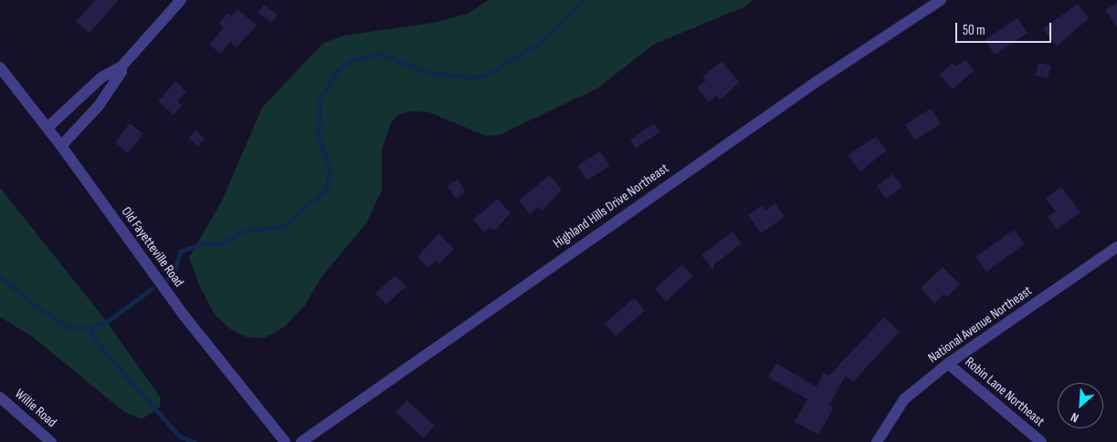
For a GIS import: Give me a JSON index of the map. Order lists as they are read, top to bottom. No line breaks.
{"streets":{"street":["Highland Hills Drive Northeast","Old Fayetteville Road","National Avenue Northeast","Robin Lane Northeast","Willie Road"]},"crossings":[["National Avenue Northeast","Robin Lane Northeast"]],"scale_bar":"50 m","north":"bottom left"}
